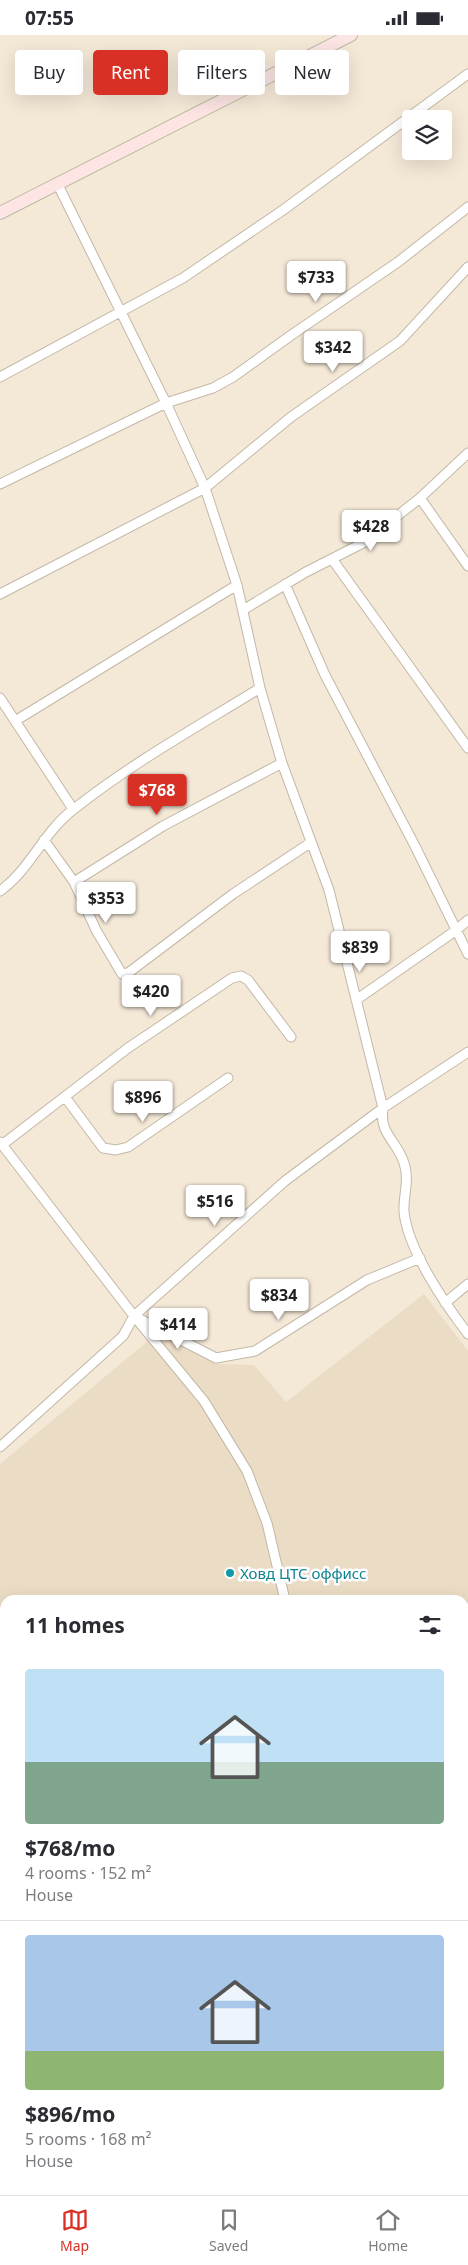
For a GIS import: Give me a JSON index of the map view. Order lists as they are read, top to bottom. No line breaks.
{"places":["Ховд ЦТС оффисс"],"page":{"status":"07:55","chip":["Buy","Rent","Filters","New"],"price":["$733","$342","$428","$768","$353","$839","$420","$896","$516","$834","$414"],"heading":"11 homes","list":[{"name":"$768/mo","note":"4 rooms · 152 m² · House"},{"name":"$896/mo","note":"5 rooms · 168 m² · House"}],"tabs":["Map","Saved","Home"]}}
